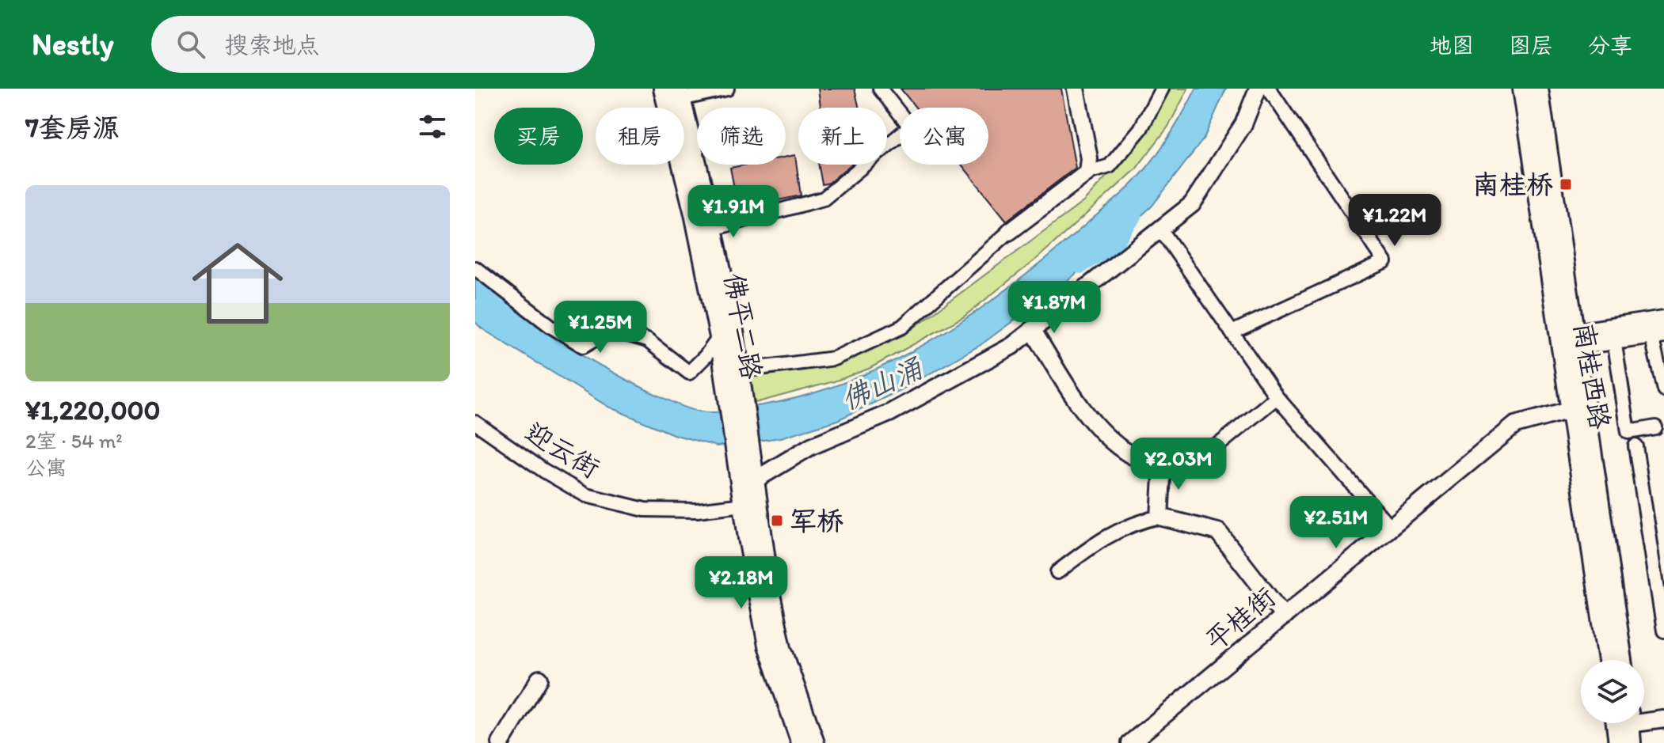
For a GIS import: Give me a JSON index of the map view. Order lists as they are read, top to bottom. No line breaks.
{"streets":{"main road":["佛平二路","南桂西路"],"street":["迎云街","平桂街"]},"crossings":[["南桂西路","平桂街"]],"water":["佛山涌"],"places":{"transit":["南桂桥","军桥"]},"page":{"header":"Nestly","search":"搜索地点","nav":["地图","图层","分享"],"heading":"7套房源","chip":["买房","租房","筛选","新上","公寓"],"list":[{"name":"¥1,220,000","note":"2室 · 54 m² · 公寓"}],"price":["¥1.91M","¥1.22M","¥1.87M","¥1.25M","¥2.03M","¥2.51M","¥2.18M"]}}
